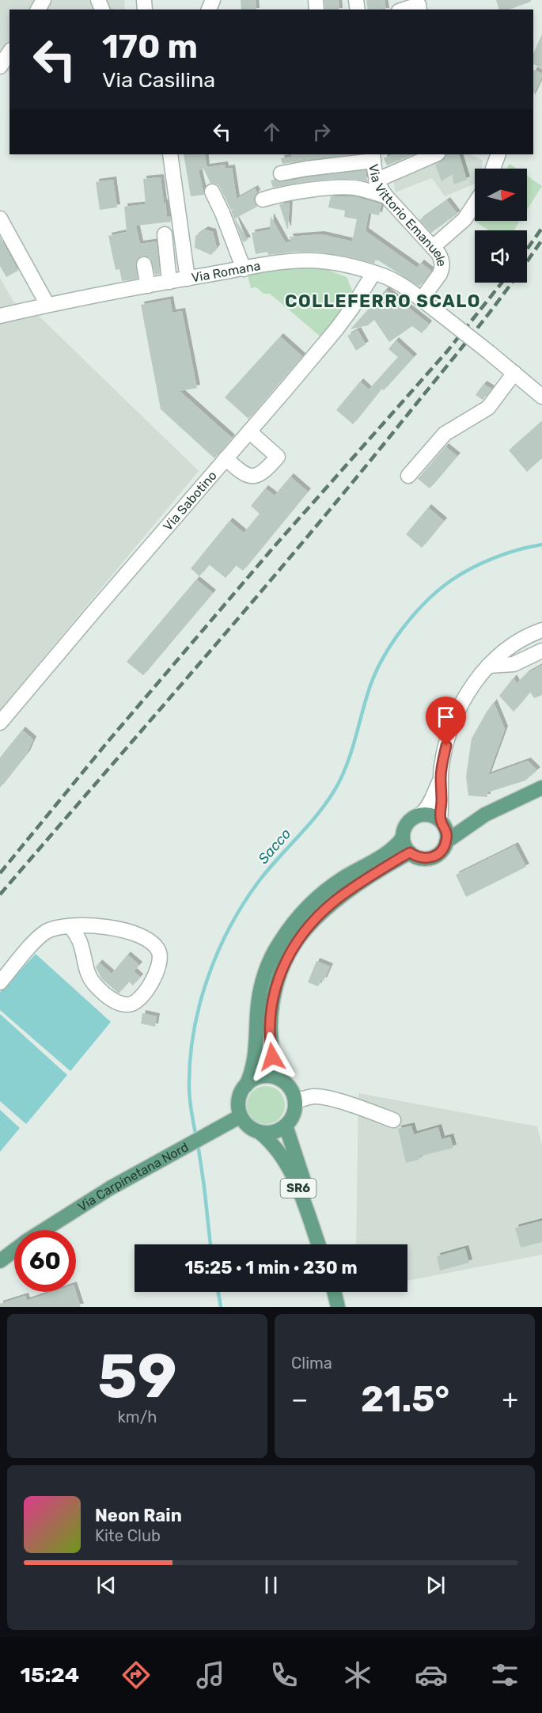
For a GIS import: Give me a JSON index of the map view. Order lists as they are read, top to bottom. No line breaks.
{"streets":{"main road":["Via Carpinetana Nord","SR6"],"street":["Via Vittorio Emanuele","Via Romana","Via Sabotino"]},"crossings":[["Via Vittorio Emanuele","Via Romana"],["Via Romana","Via Sabotino"],["Via Carpinetana Nord","SR6"]],"districts":["COLLEFERRO SCALO"],"water":["Sacco"],"north":"right","page":{"turn":["170 m","Via Casilina"],"limit":"60","trip":"15:25 · 1 min · 230 m","tile":[["59","km/h"],"Clima"],"heat":["−","21.5°","+"],"song":["Neon Rain","Kite Club"],"tabs":"15:24"}}
